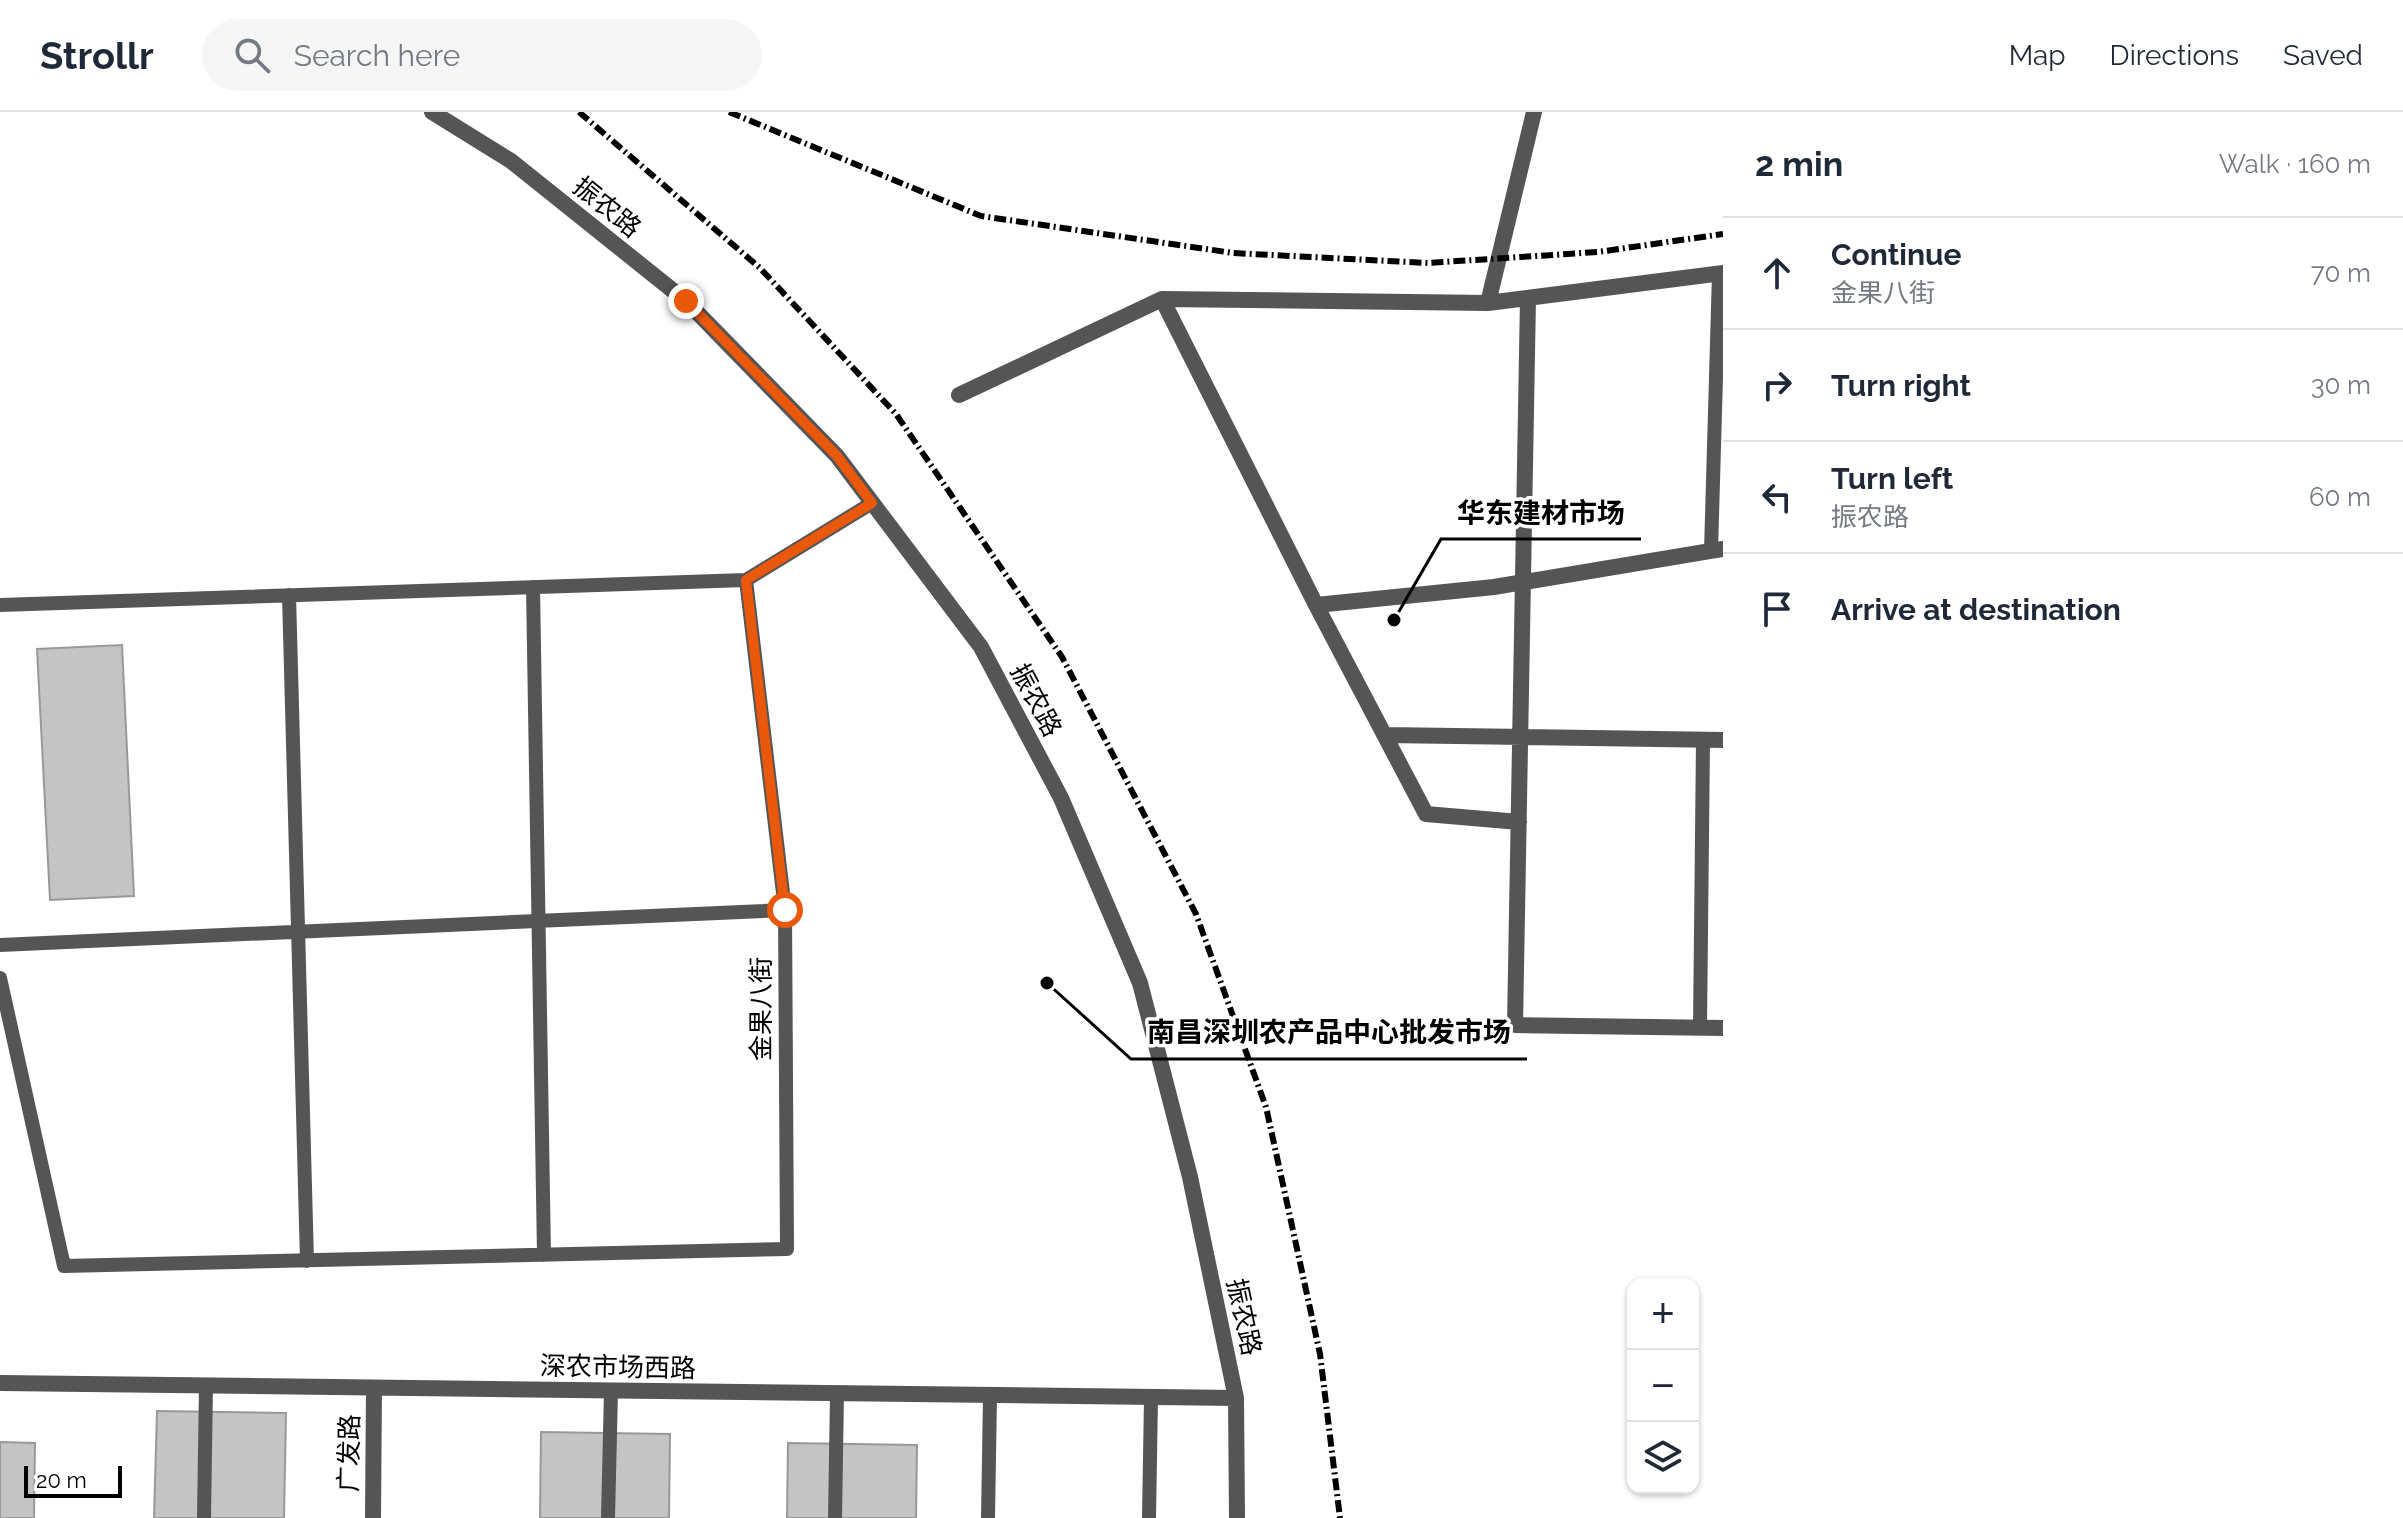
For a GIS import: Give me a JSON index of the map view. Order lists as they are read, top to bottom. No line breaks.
{"streets":{"street":["振农路","深农市场西路","广发路"],"lane":["金果八街"]},"crossings":[["振农路","深农市场西路"],["深农市场西路","广发路"]],"places":["华东建材市场","南昌深圳农产品中心批发市场"],"scale_bar":"20 m","page":{"header":"Strollr","search":"Search here","nav":["Map","Directions","Saved"],"heading":["2 min","Walk · 160 m"],"list":[["Continue","金果八街","70 m"],["Turn right","30 m"],["Turn left","振农路","60 m"],"Arrive at destination"],"map_buttons":["+","−"],"scale":"20 m"}}
